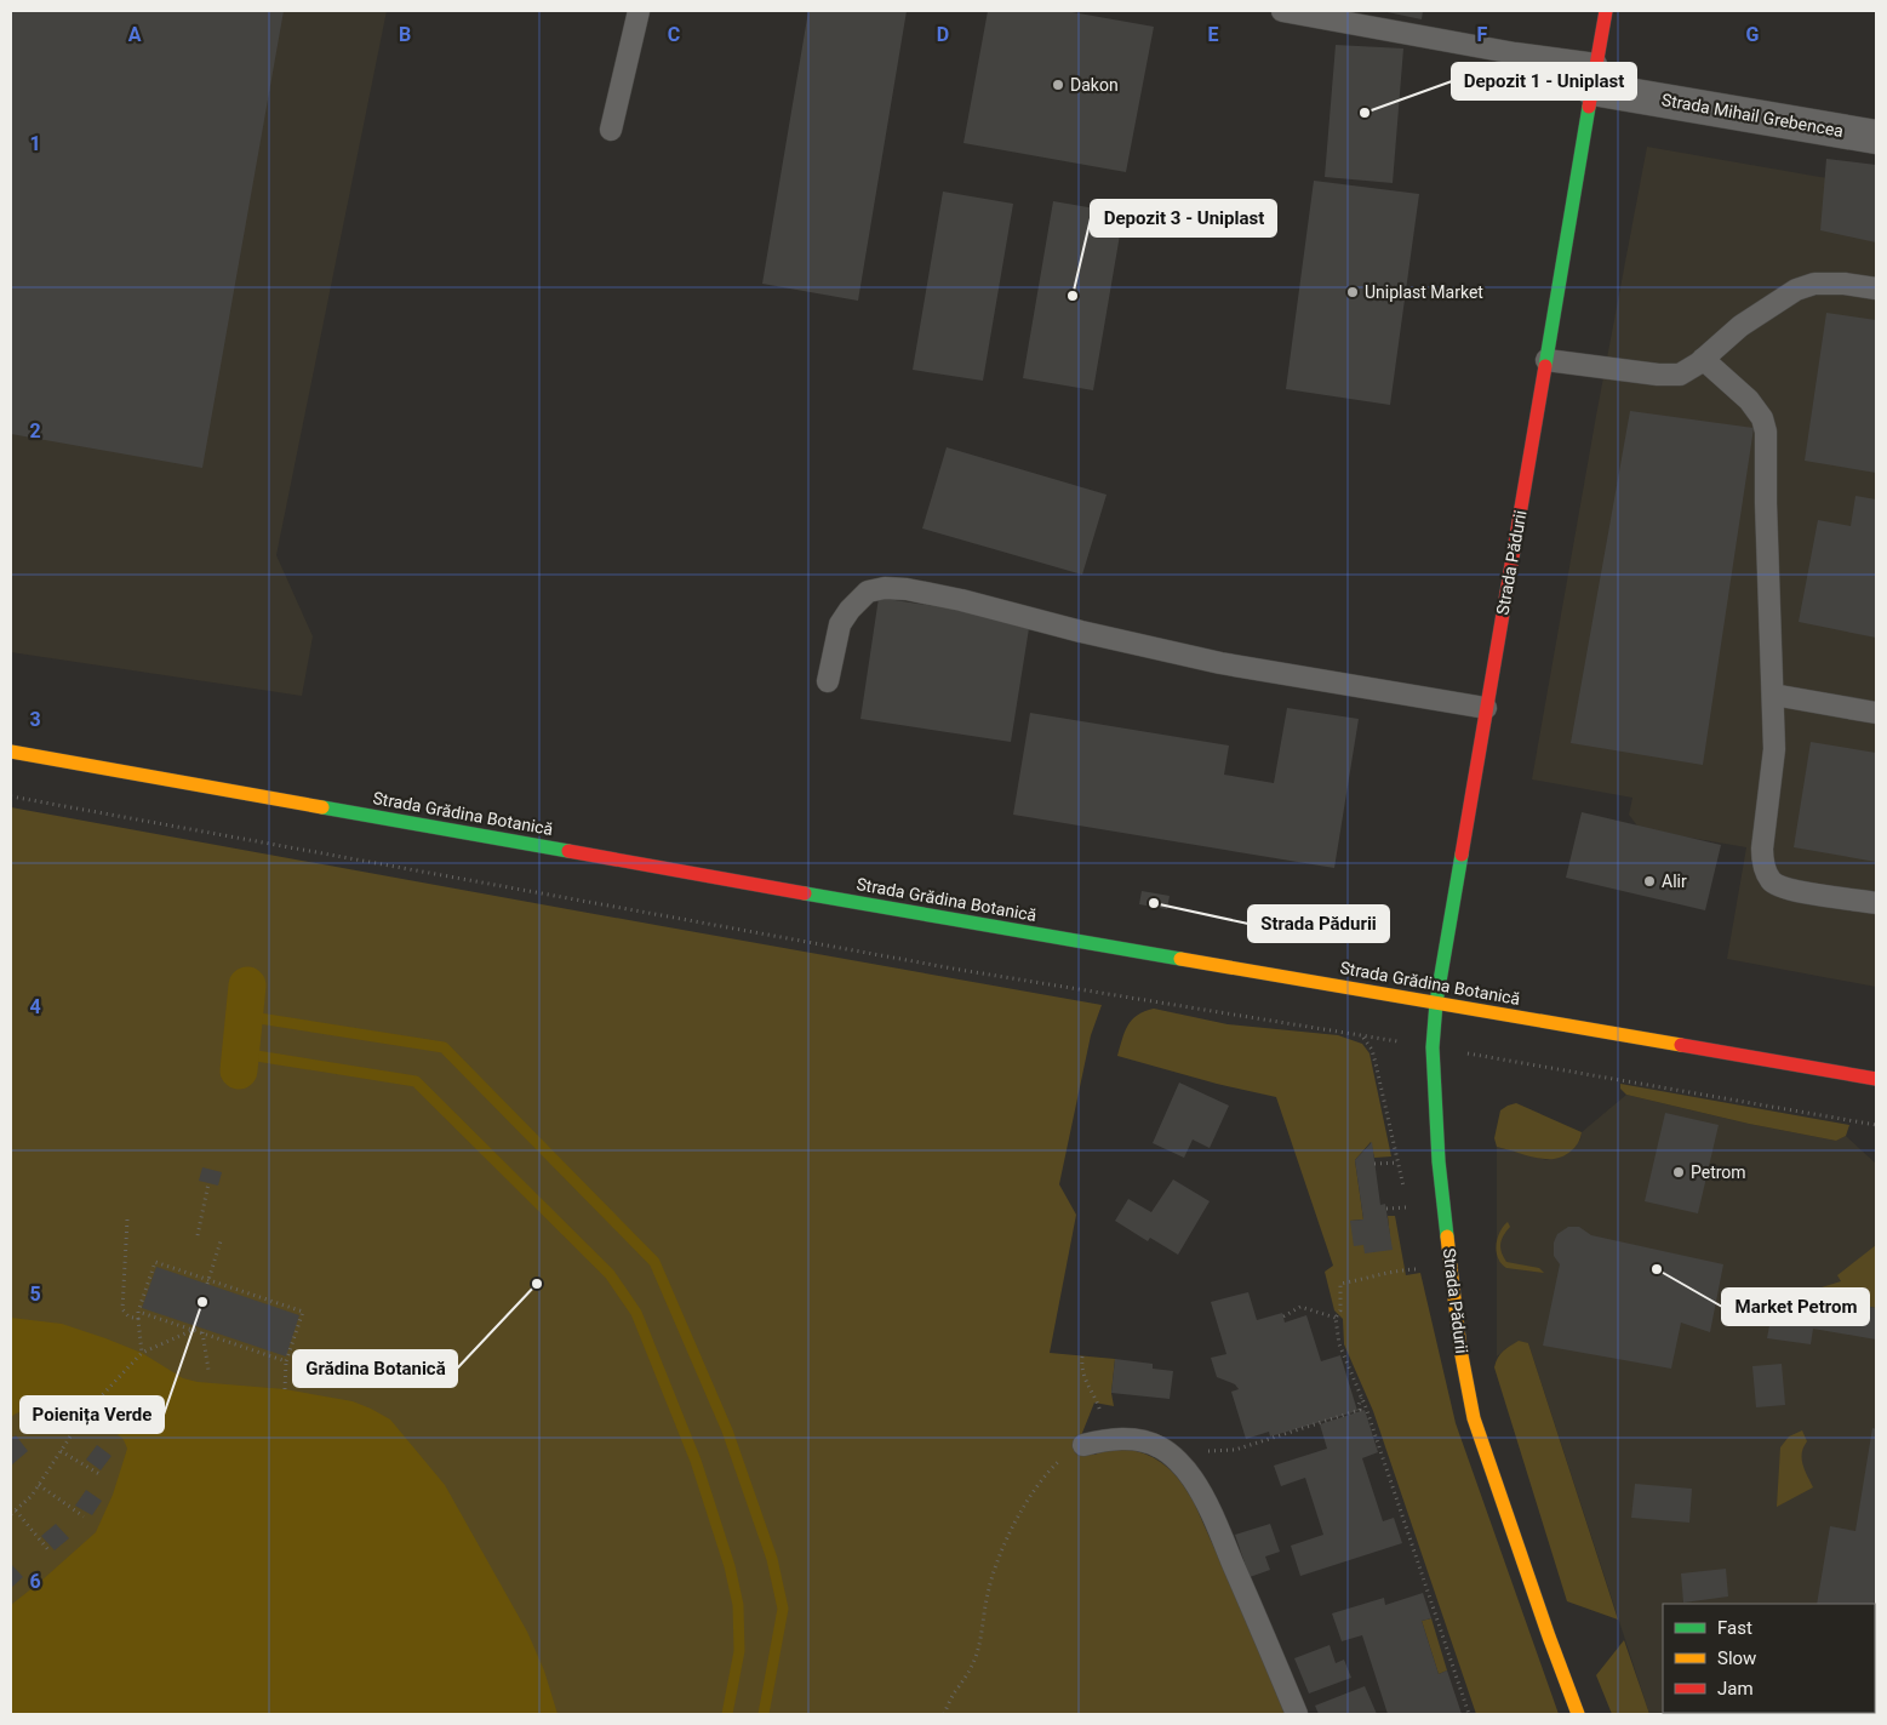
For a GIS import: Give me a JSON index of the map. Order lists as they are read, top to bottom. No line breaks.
{"streets":{"main road":["Strada Pădurii","Strada Grădina Botanică"],"street":["Strada Mihail Grebencea"]},"crossings":[["Strada Mihail Grebencea","Strada Pădurii"],["Strada Pădurii","Strada Grădina Botanică"]],"places":["Dakon","Depozit 1 - Uniplast","Uniplast Market","Depozit 3 - Uniplast","Alir","Strada Pădurii","Petrom","Market Petrom","Grădina Botanică","Poienița Verde"],"legend":["Fast","Slow","Jam"],"grid":{"columns":["A","B","C","D","E","F","G"],"rows":["1","2","3","4","5","6"]}}
